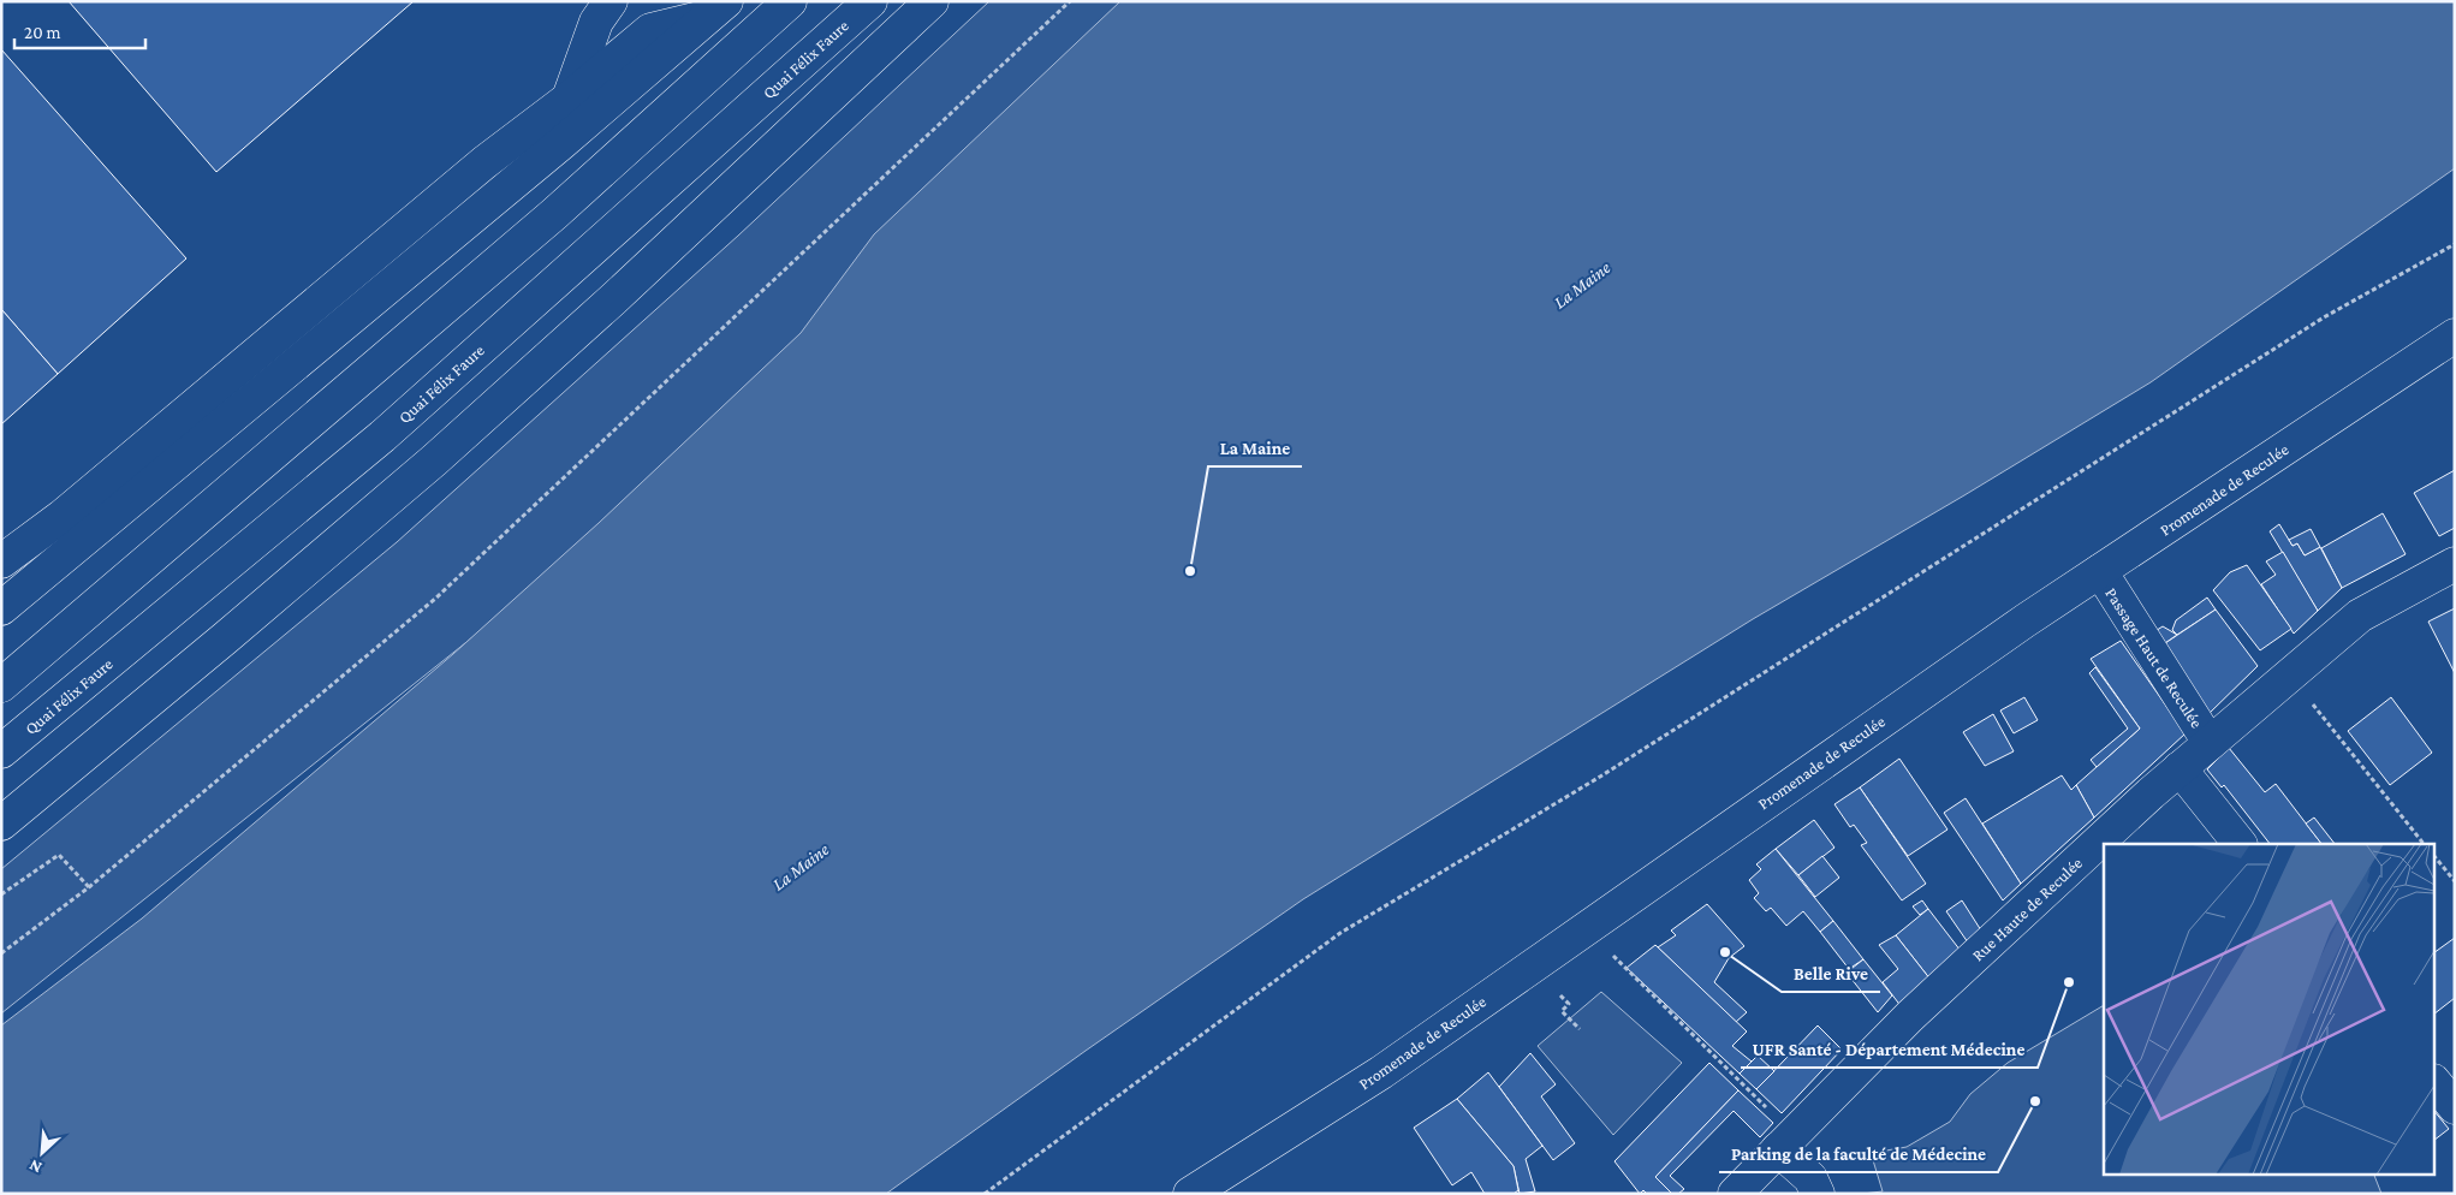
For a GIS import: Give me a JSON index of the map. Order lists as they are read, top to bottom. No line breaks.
{"streets":{"main road":["Quai Félix Faure","Promenade de Reculée","Passage Haut de Reculée","Rue Haute de Reculée"]},"crossings":[["Promenade de Reculée","Passage Haut de Reculée"],["Passage Haut de Reculée","Rue Haute de Reculée"]],"water":["La Maine"],"places":["La Maine","Belle Rive","UFR Santé - Département Médecine","Parking de la faculté de Médecine"],"scale_bar":"20 m","north":"bottom left"}
